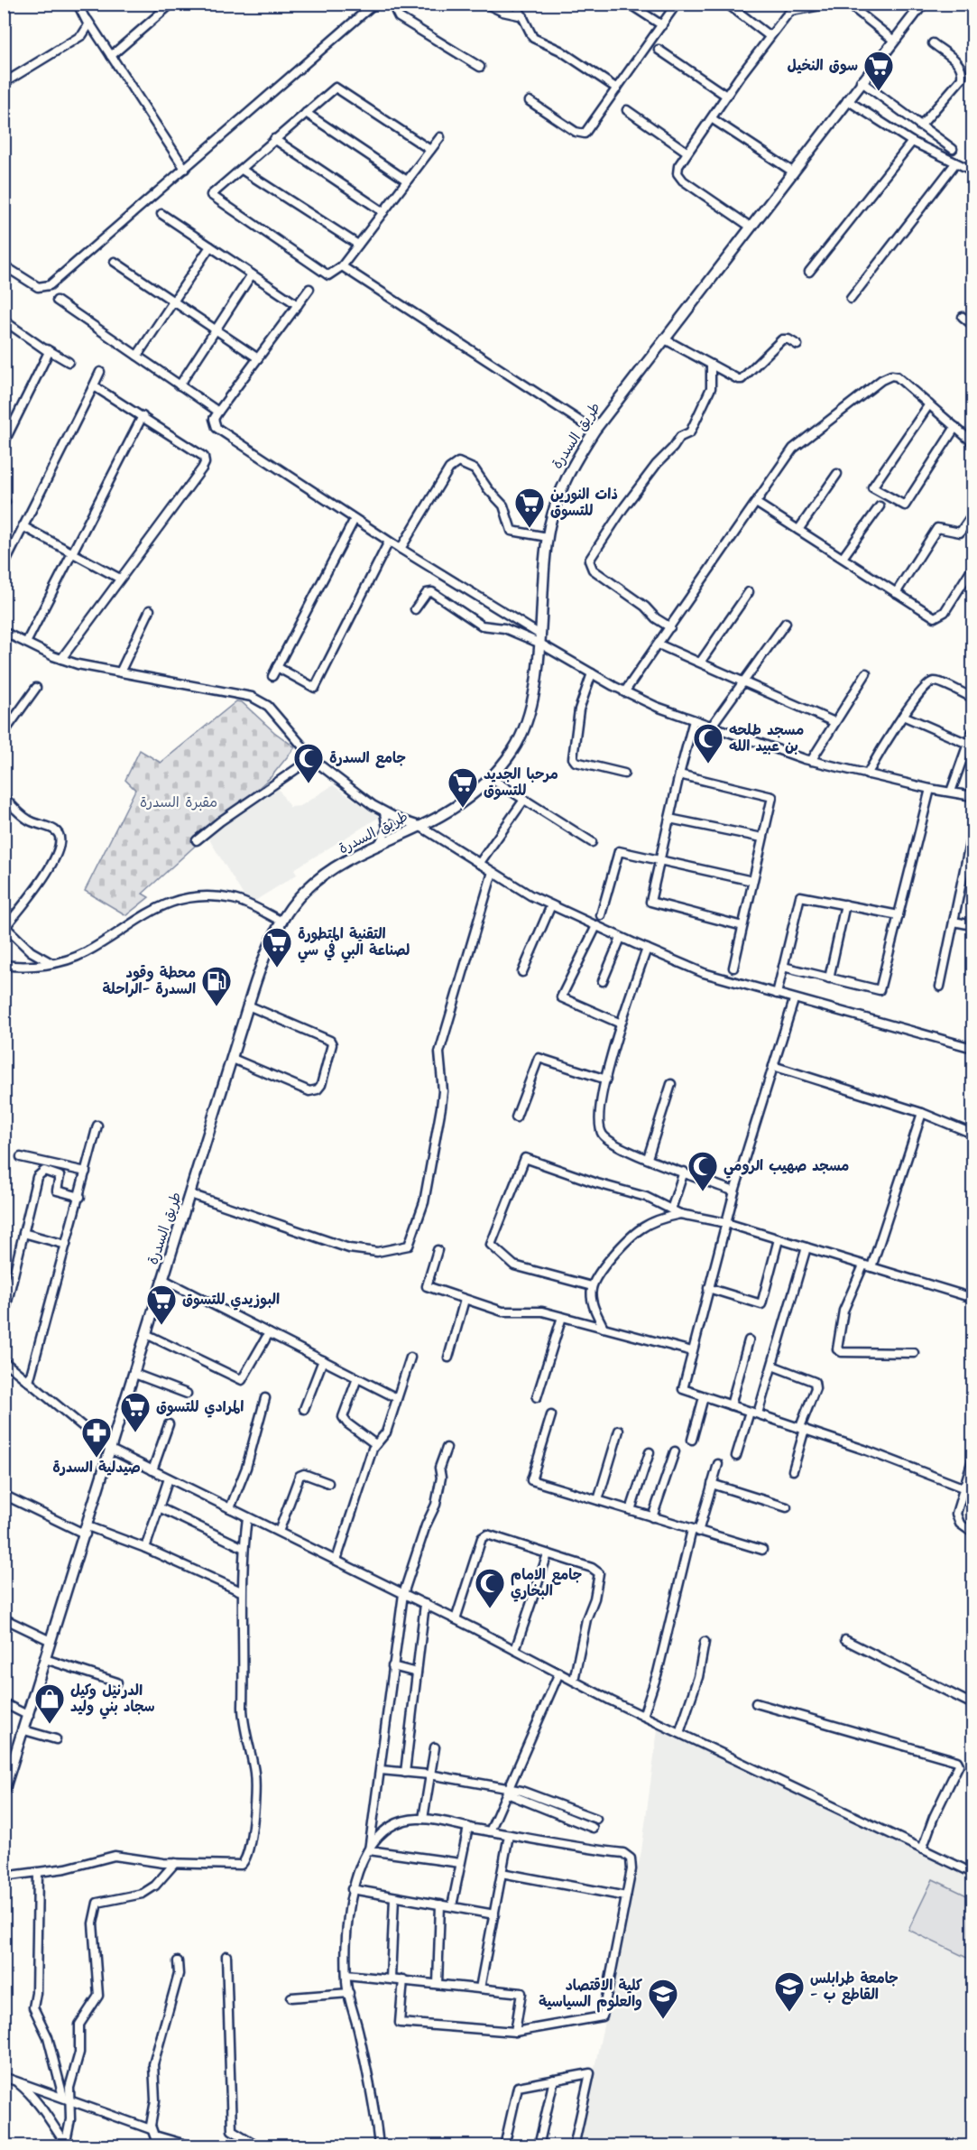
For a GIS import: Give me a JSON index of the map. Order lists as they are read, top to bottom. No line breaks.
{"streets":{"main road":["طريق السدرة"]},"parks":["مقبرة السدرة"],"places":{"supermarket":["سوق النخيل","ذات النورين للتسوق","مرحبا الجديد للتسوق","التقنية المتطورة لصناعة البي في سي","البوزيدي للتسوق","المرادي للتسوق"],"mosque":["مسجد طلحه بن عبيد الله","جامع السدرة","مسجد صهيب الرومي","جامع الامام البخاري"],"fuel station":["محطة وقود السدرة -الراحلة"],"pharmacy":["صيدلية السدرة"],"shop":["الدرنيل وكيل سجاد بني وليد"],"school or university":["جامعة طرابلس - القاطع ب","كلية الاقتصاد والعلوم السياسية"]}}
